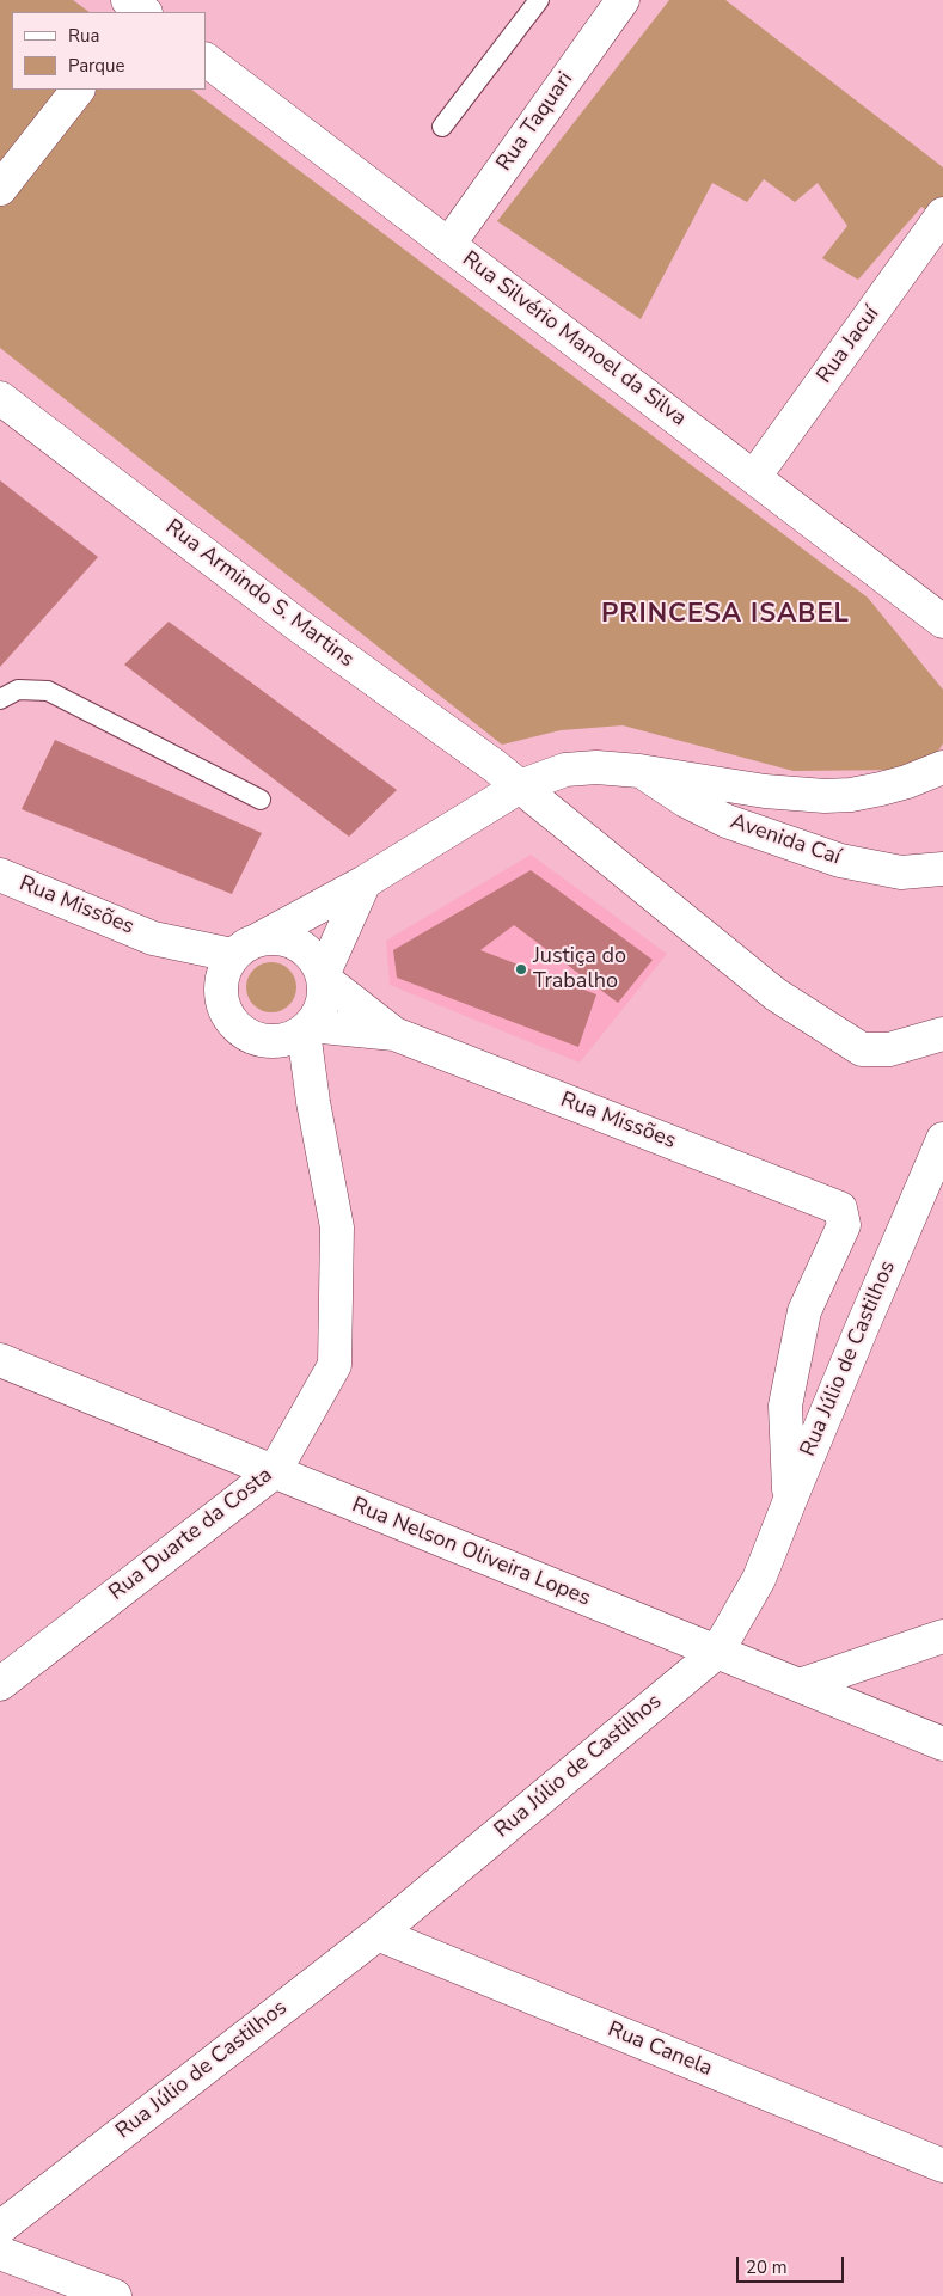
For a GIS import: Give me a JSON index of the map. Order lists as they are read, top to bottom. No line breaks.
{"streets":{"street":["Rua Taquari","Rua Silvério Manoel da Silva","Rua Jacuí","Rua Armindo S. Martins","Avenida Caí","Rua Missões","Rua Júlio de Castilhos","Rua Duarte da Costa","Rua Nelson Oliveira Lopes","Rua Canela"]},"crossings":[["Rua Taquari","Rua Silvério Manoel da Silva"],["Rua Silvério Manoel da Silva","Rua Jacuí"],["Rua Armindo S. Martins","Avenida Caí"],["Avenida Caí","Rua Missões"],["Avenida Caí","Rua Duarte da Costa"],["Rua Missões","Rua Júlio de Castilhos"],["Rua Missões","Rua Duarte da Costa"],["Rua Júlio de Castilhos","Rua Nelson Oliveira Lopes"],["Rua Júlio de Castilhos","Rua Canela"],["Rua Duarte da Costa","Rua Nelson Oliveira Lopes"]],"districts":["PRINCESA ISABEL"],"places":["Justiça do Trabalho"],"legend":["Rua","Parque"],"scale_bar":"20 m"}
